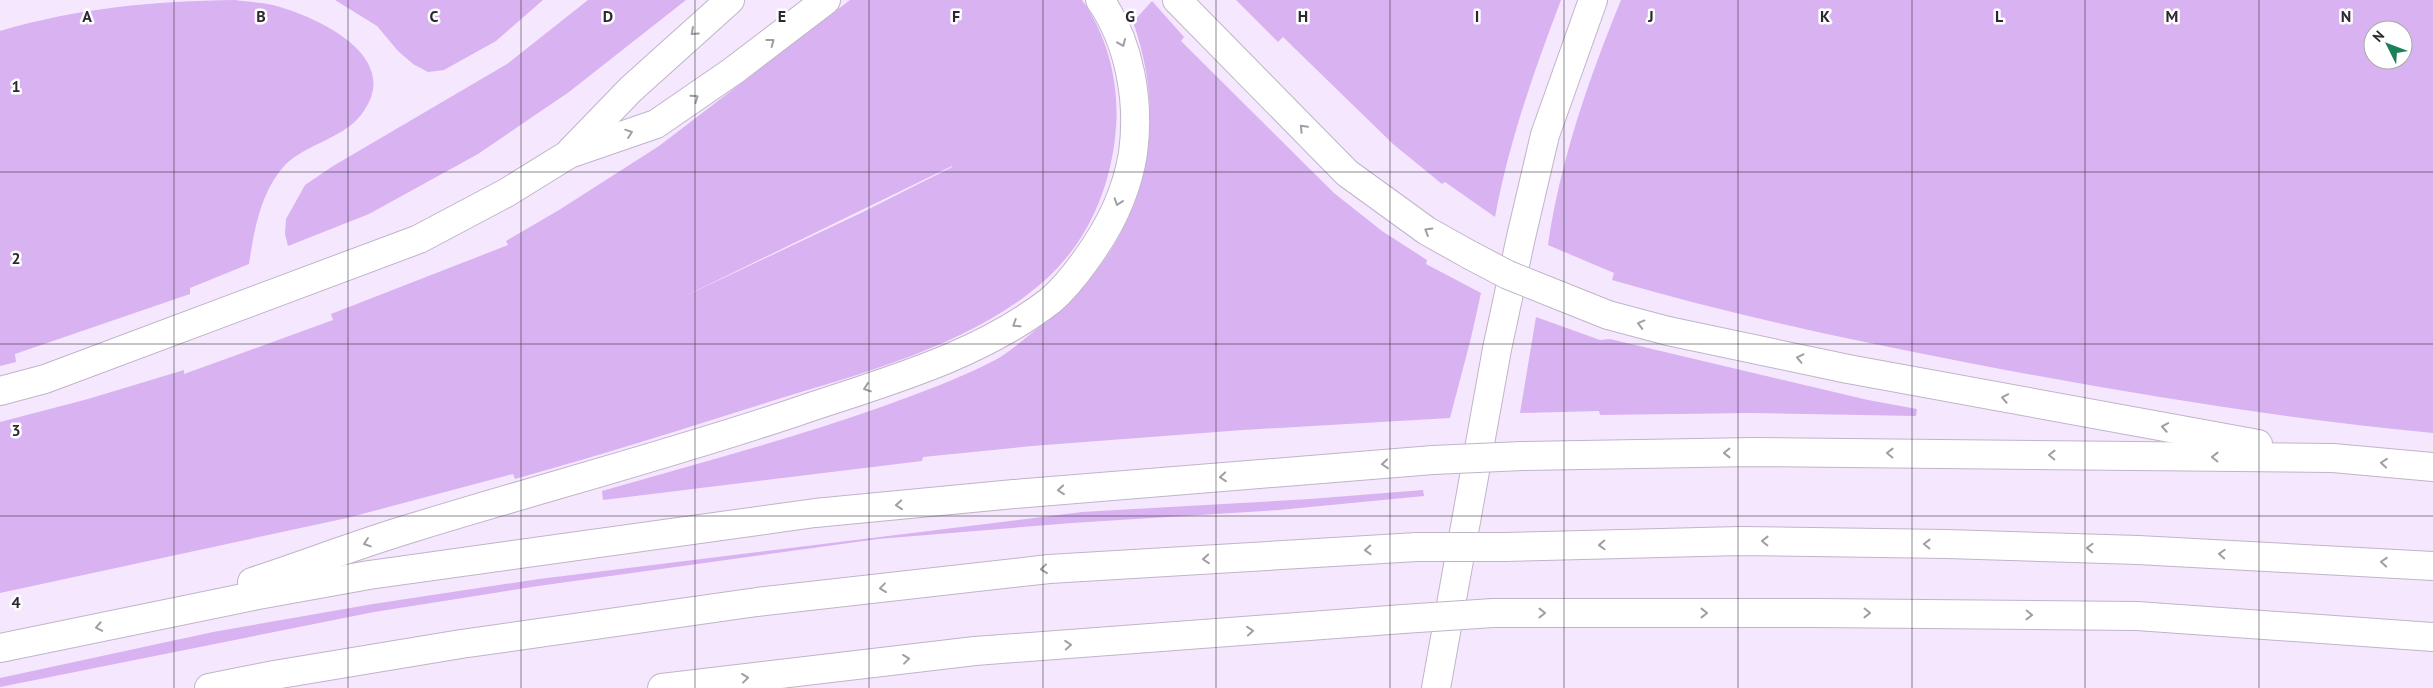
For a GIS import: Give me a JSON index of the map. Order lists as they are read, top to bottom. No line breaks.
{"north":"top left","grid":{"columns":["A","B","C","D","E","F","G","H","I","J","K","L","M","N"],"rows":["1","2","3","4"]}}
